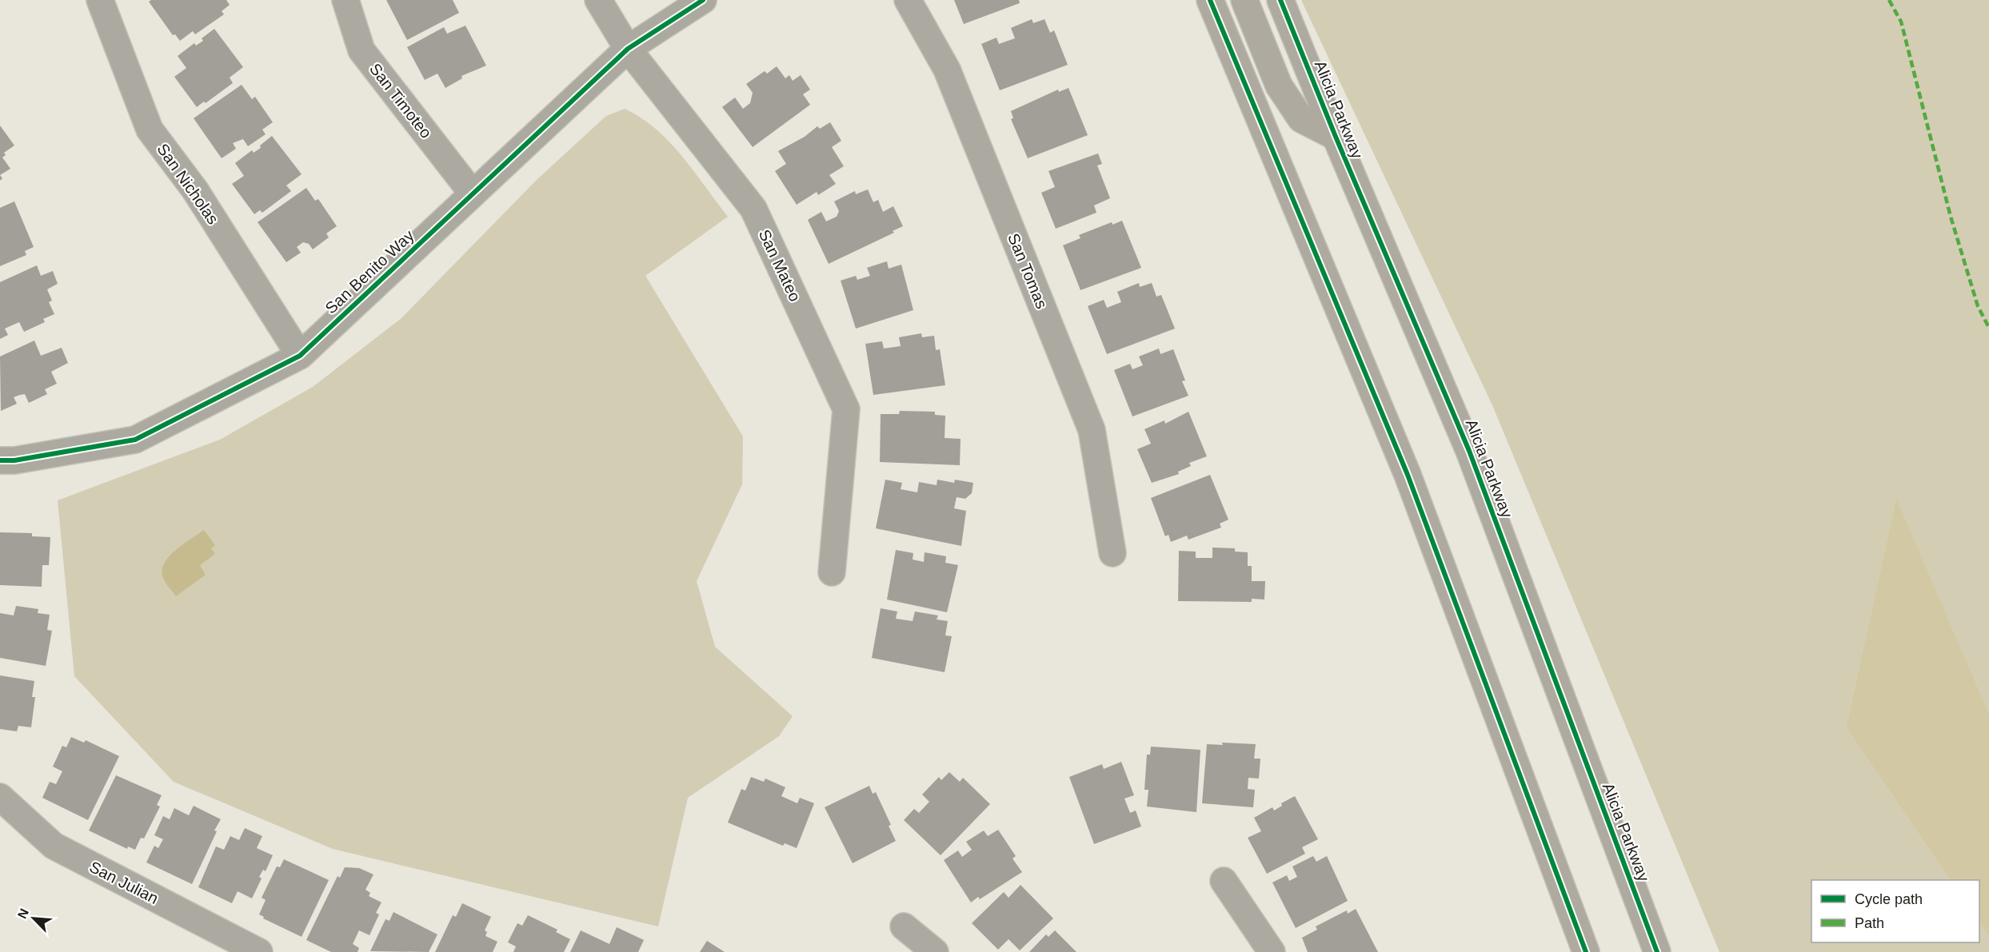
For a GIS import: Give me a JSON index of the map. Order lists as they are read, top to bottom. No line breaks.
{"streets":{"main road":["Alicia Parkway"],"street":["San Timoteo","San Nicholas","San Mateo","San Tomas","San Benito Way","San Julian"]},"crossings":[["San Timoteo","San Benito Way"],["San Nicholas","San Benito Way"],["San Mateo","San Benito Way"]],"legend":["Cycle path","Path"],"north":"top left"}
